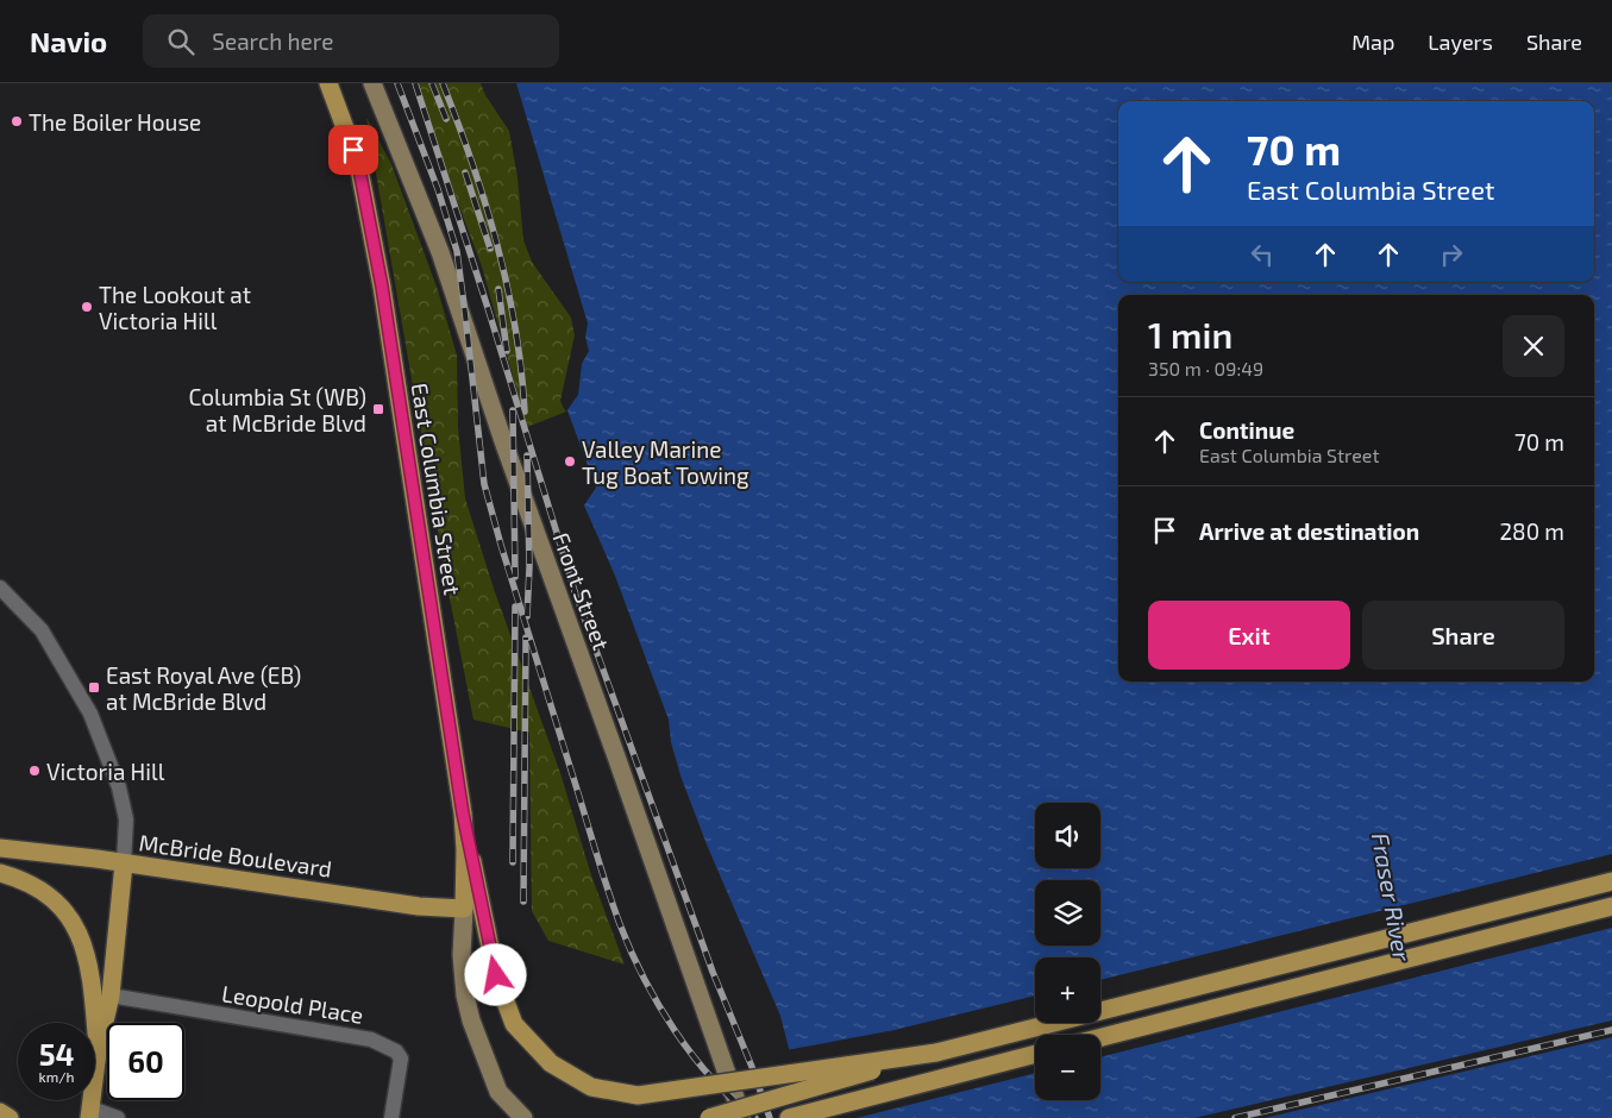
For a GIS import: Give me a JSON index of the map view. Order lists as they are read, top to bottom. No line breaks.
{"streets":{"main road":["East Columbia Street","Front Street","McBride Boulevard"],"street":["Leopold Place"]},"crossings":[["East Columbia Street","McBride Boulevard"]],"water":["Fraser River"],"places":{"other":["The Boiler House","The Lookout at Victoria Hill","Valley Marine Tug Boat Towing","Victoria Hill"],"transit":["Columbia St (WB) at McBride Blvd","East Royal Ave (EB) at McBride Blvd"]},"page":{"header":"Navio","search":"Search here","nav":["Map","Layers","Share"],"turn":["70 m","East Columbia Street"],"heading":["1 min","350 m · 09:49"],"list":[{"name":"Continue","note":"East Columbia Street","value":"70 m"},{"name":"Arrive at destination","value":"280 m"}],"buttons":["Exit","Share"],"map_buttons":["+","−"],"speed":"54 km/h","limit":"60"}}
